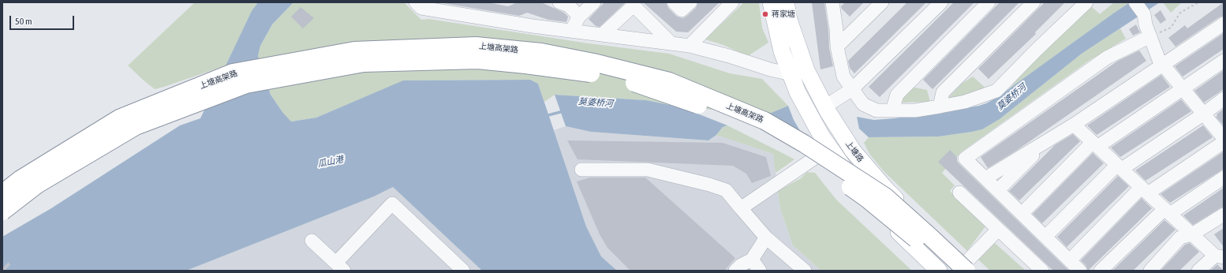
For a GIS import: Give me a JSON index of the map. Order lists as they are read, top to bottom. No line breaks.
{"streets":{"highway":["上塘高架路"],"main road":["上塘路"]},"crossings":[["上塘高架路","上塘路"]],"water":["莫婆桥河","瓜山港"],"places":["蒋家塘"],"scale_bar":"50 m"}
